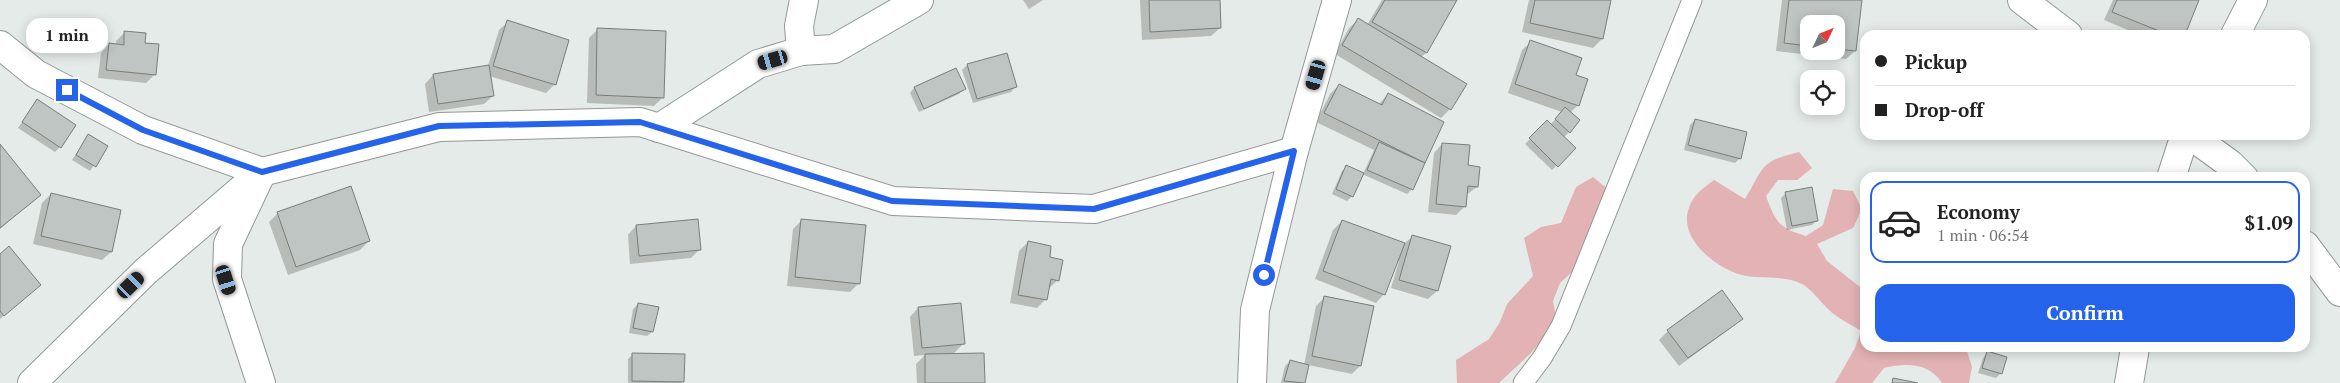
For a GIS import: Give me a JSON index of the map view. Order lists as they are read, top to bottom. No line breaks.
{"north":"top right","page":{"bubble":"1 min","banner":["Pickup","Drop-off"],"list":[{"name":"Economy","note":"1 min · 06:54","value":"$1.09"}],"buttons":"Confirm"}}
